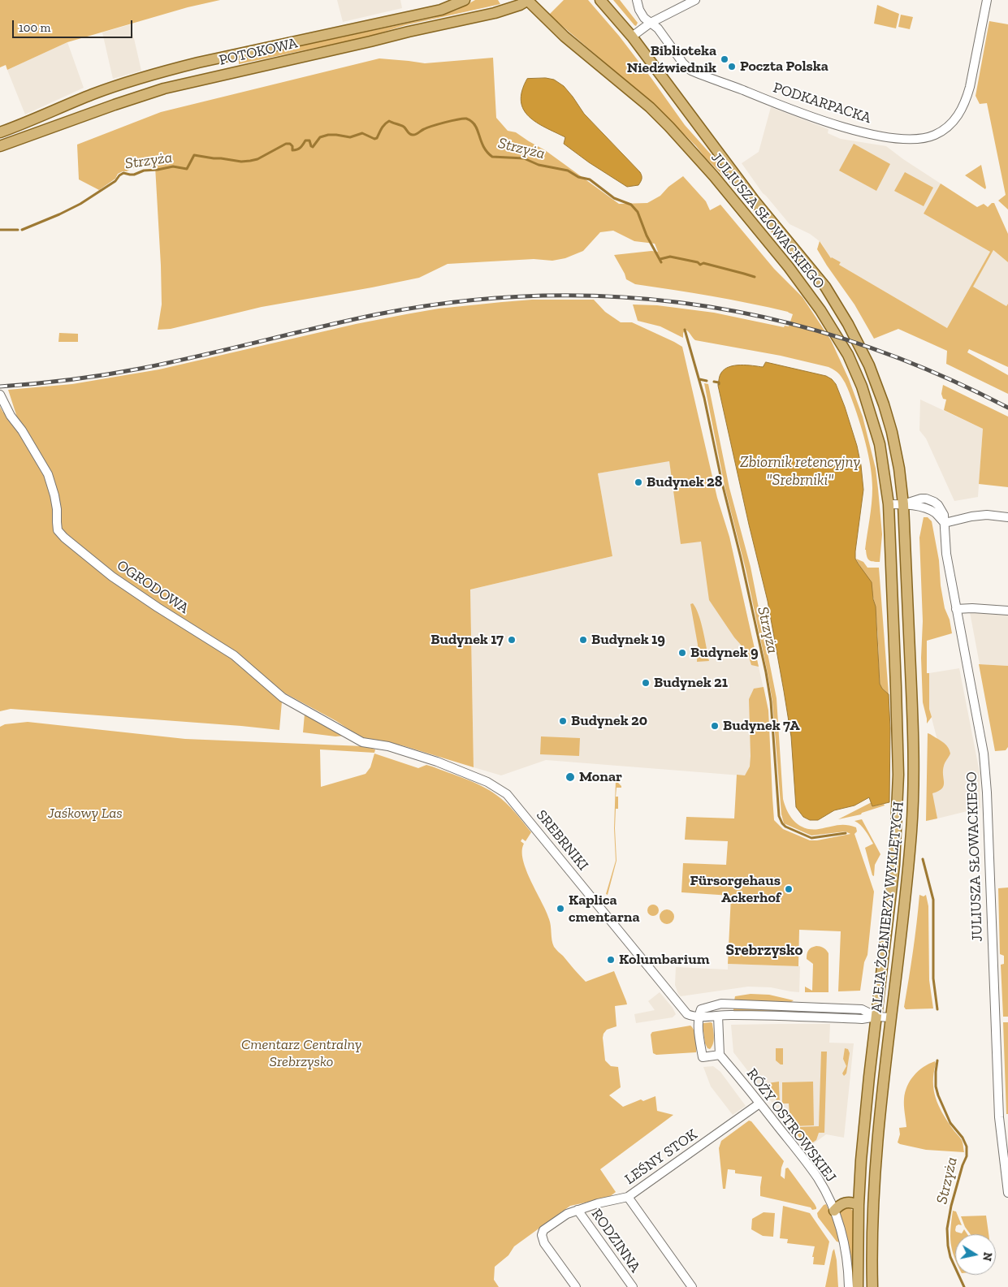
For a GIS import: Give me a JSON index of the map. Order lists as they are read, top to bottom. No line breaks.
{"streets":{"main road":["POTOKOWA","JULIUSZA SŁOWACKIEGO","ALEJA ŻOŁNIERZY WYKLĘTYCH"],"street":["PODKARPACKA","OGRODOWA","SREBRNIKI","RÓŻY OSTROWSKIEJ","LEŚNY STOK","RODZINNA"]},"crossings":[["POTOKOWA","JULIUSZA SŁOWACKIEGO"],["JULIUSZA SŁOWACKIEGO","ALEJA ŻOŁNIERZY WYKLĘTYCH"],["OGRODOWA","SREBRNIKI"],["RÓŻY OSTROWSKIEJ","LEŚNY STOK"],["LEŚNY STOK","RODZINNA"]],"districts":["Srebrzysko"],"water":["Strzyża","Zbiornik retencyjny \"Srebrniki\""],"parks":["Jaśkowy Las","Cmentarz Centralny Srebrzysko"],"places":["Biblioteka Niedźwiednik","Poczta Polska","Budynek 28","Budynek 17","Budynek 19","Budynek 9","Budynek 21","Budynek 20","Budynek 7A","Monar","Fürsorgehaus Ackerhof","Kaplica cmentarna","Kolumbarium"],"scale_bar":"100 m","north":"right"}
